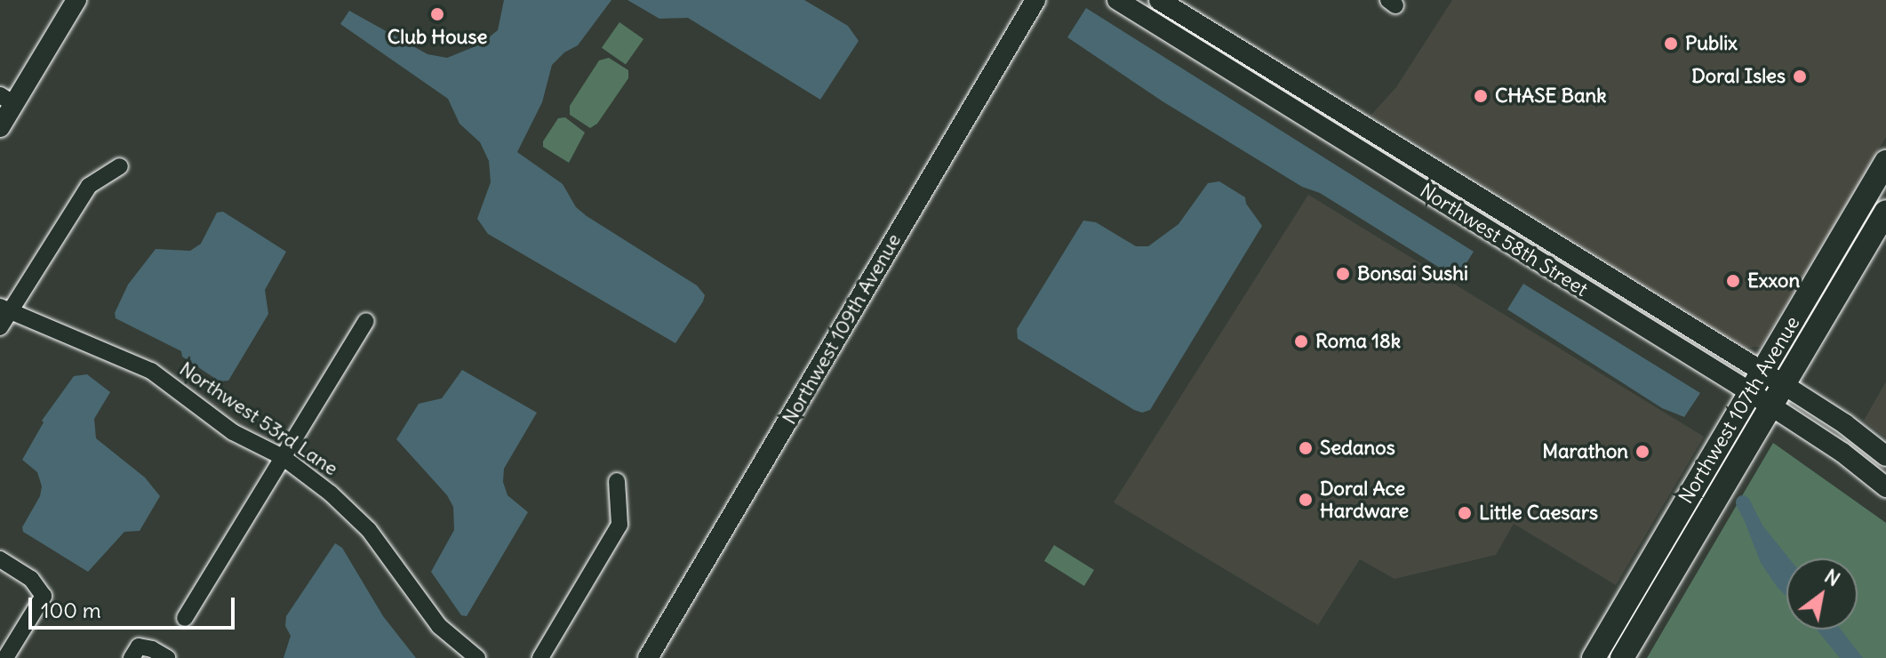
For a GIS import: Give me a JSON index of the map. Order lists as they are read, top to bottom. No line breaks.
{"streets":{"main road":["Northwest 107th Avenue"],"street":["Northwest 58th Street","Northwest 109th Avenue","Northwest 53rd Lane"]},"crossings":[["Northwest 58th Street","Northwest 107th Avenue"]],"places":["Club House","Publix","Doral Isles","CHASE Bank","Bonsai Sushi","Exxon","Roma 18k","Sedanos","Marathon","Doral Ace Hardware","Little Caesars"],"scale_bar":"100 m","north":"top right"}
